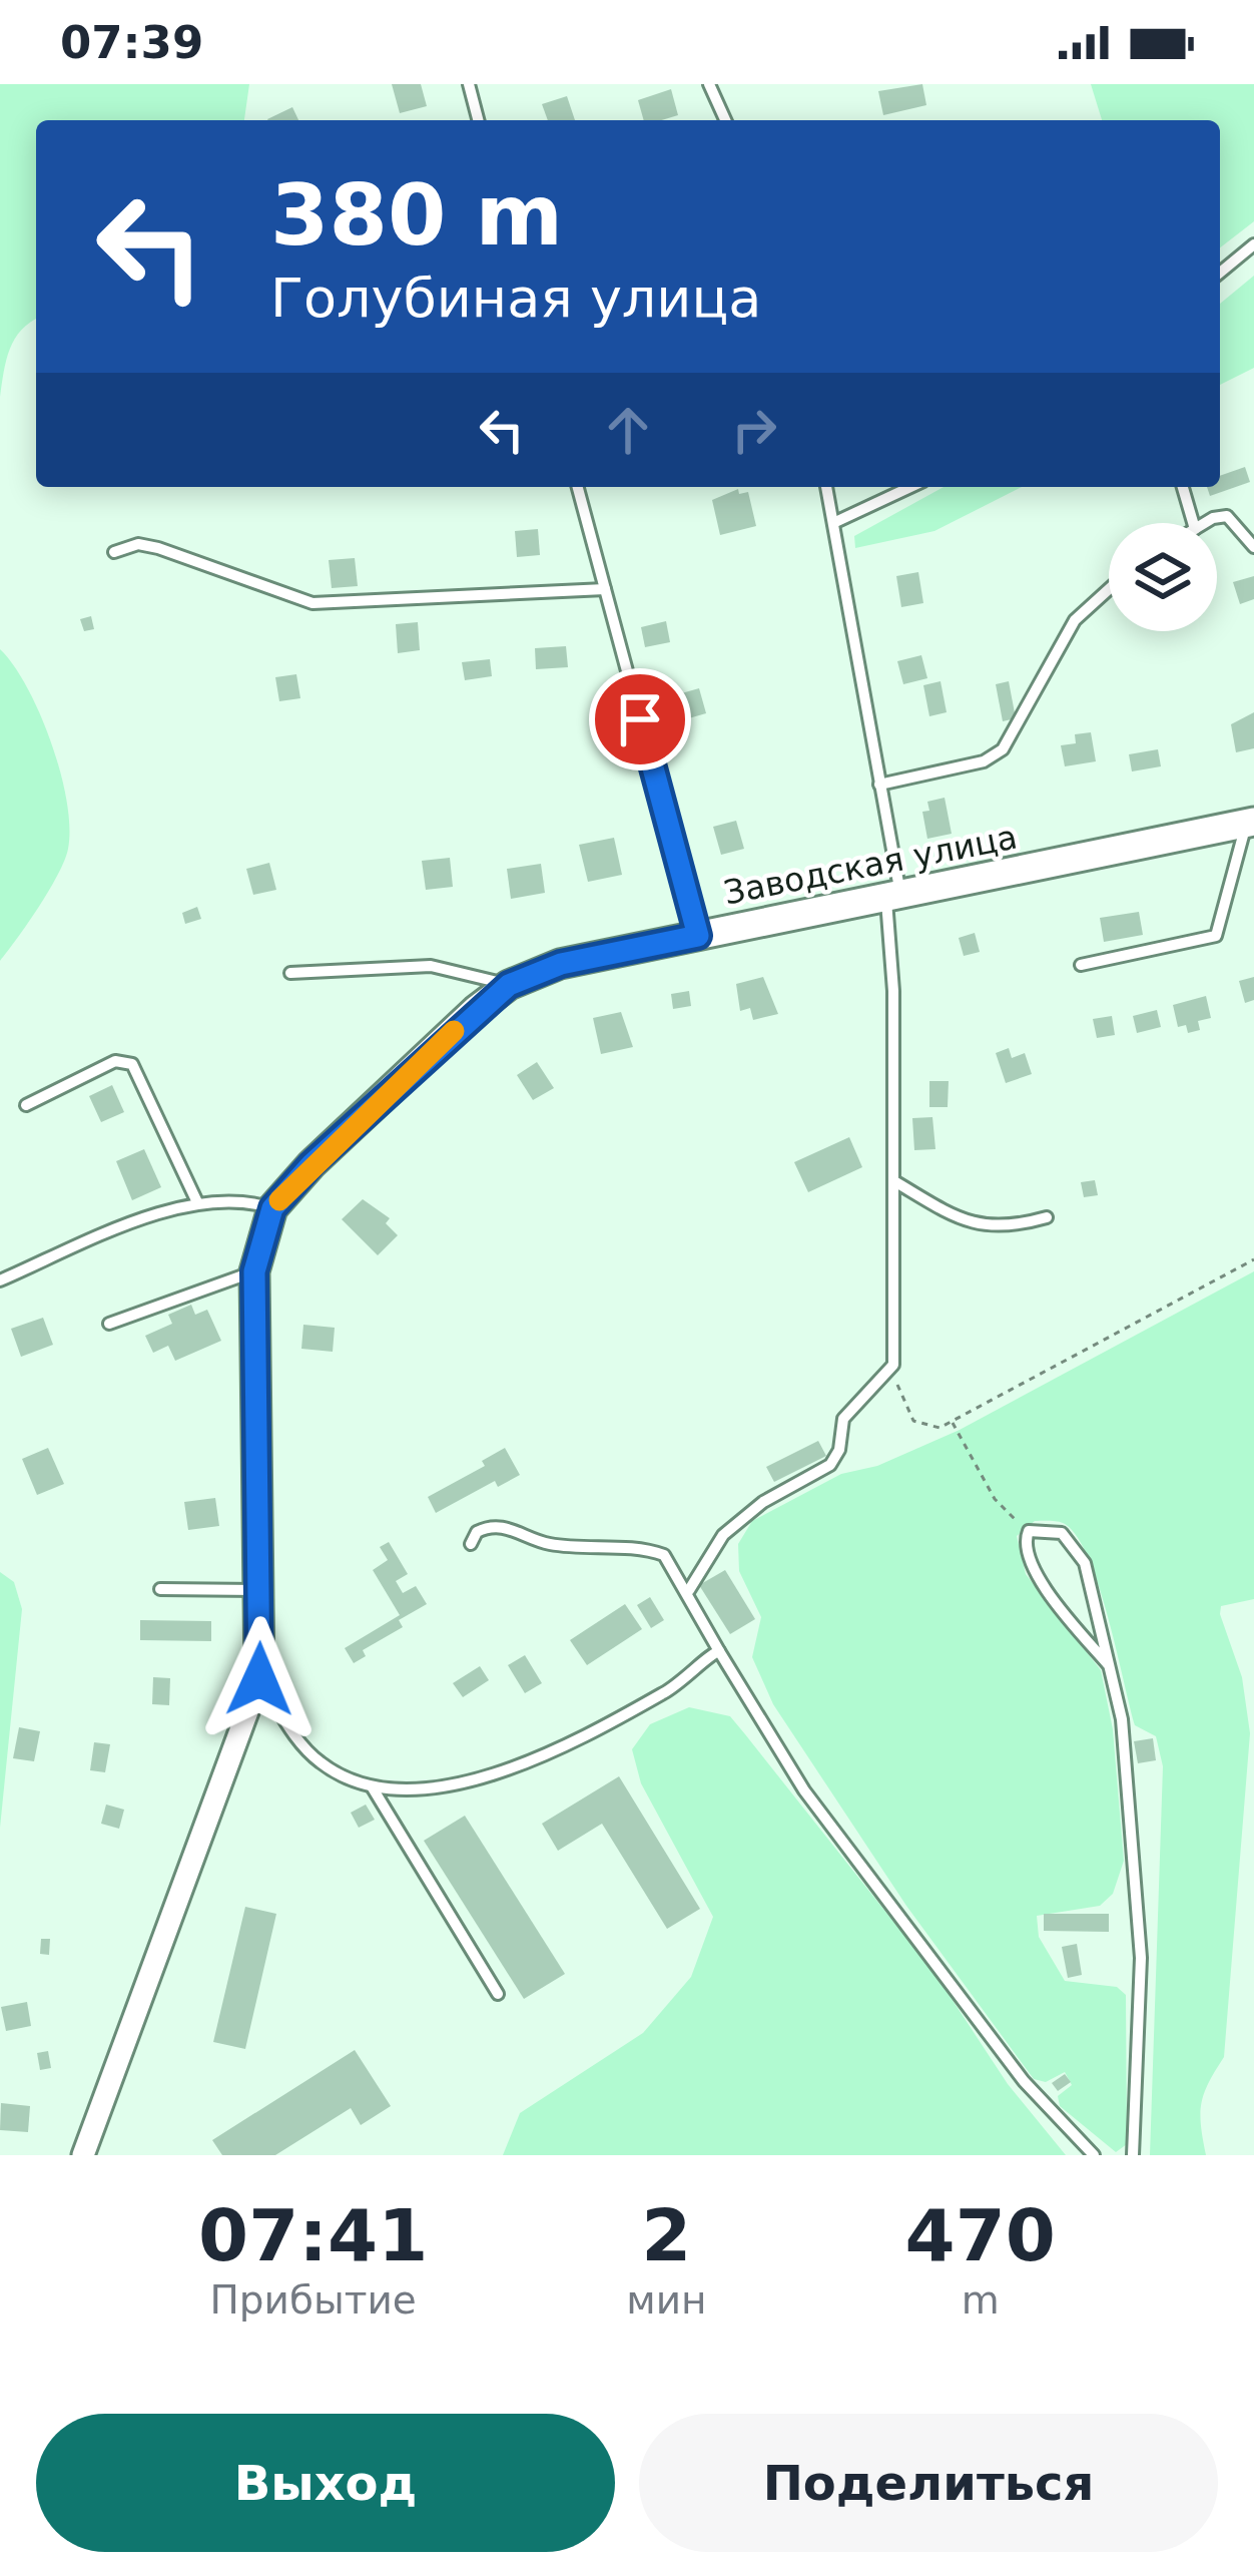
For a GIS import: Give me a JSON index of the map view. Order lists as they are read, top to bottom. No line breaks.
{"streets":{"street":["Заводская улица"]},"page":{"status":"07:39","turn":["380 m","Голубиная улица"],"eta":["07:41","Прибытие","2","мин","470","m"],"buttons":["Выход","Поделиться"]}}
